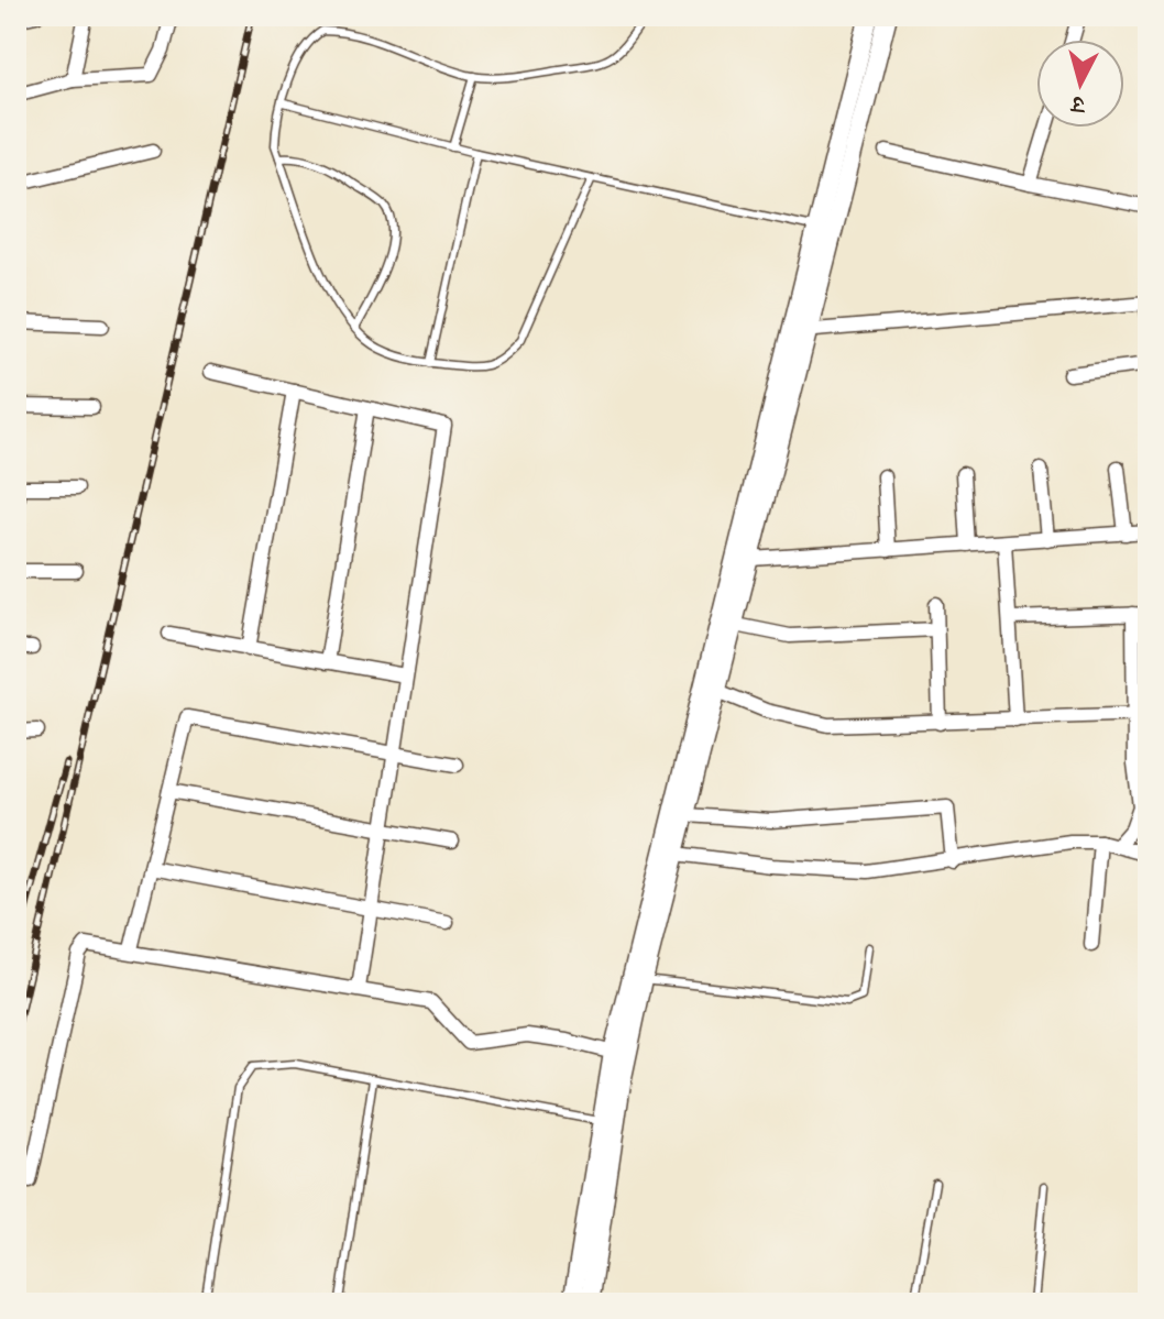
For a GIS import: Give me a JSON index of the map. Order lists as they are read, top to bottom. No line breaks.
{"north":"bottom"}
